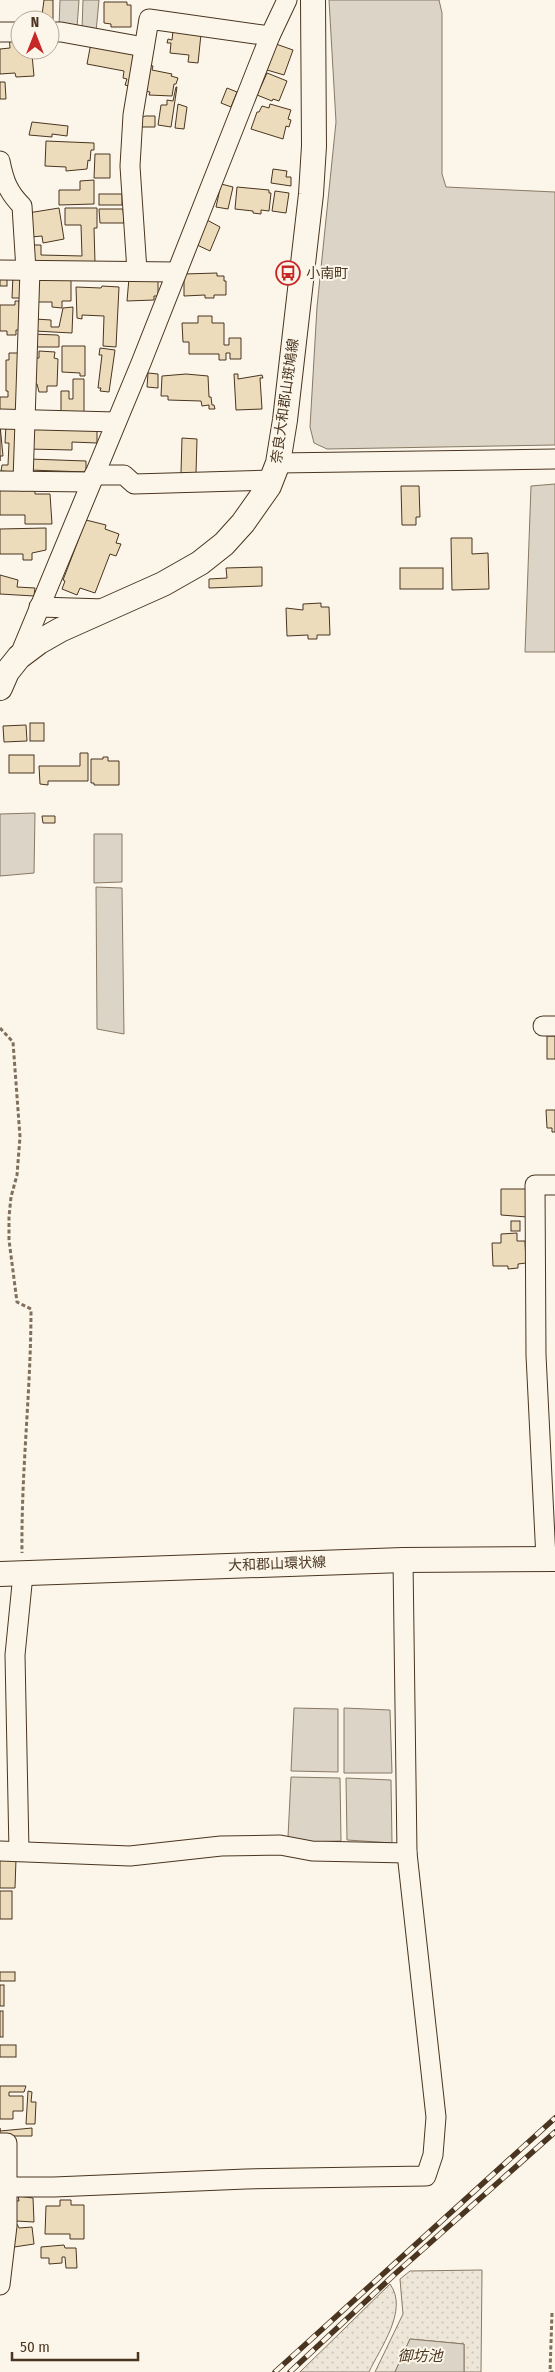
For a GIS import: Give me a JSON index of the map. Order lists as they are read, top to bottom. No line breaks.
{"streets":{"main road":["奈良大和郡山斑鳩線","大和郡山環状線"]},"water":["御坊池"],"places":{"bus stop":["小南町"]},"scale_bar":"50 m","north":"top"}
